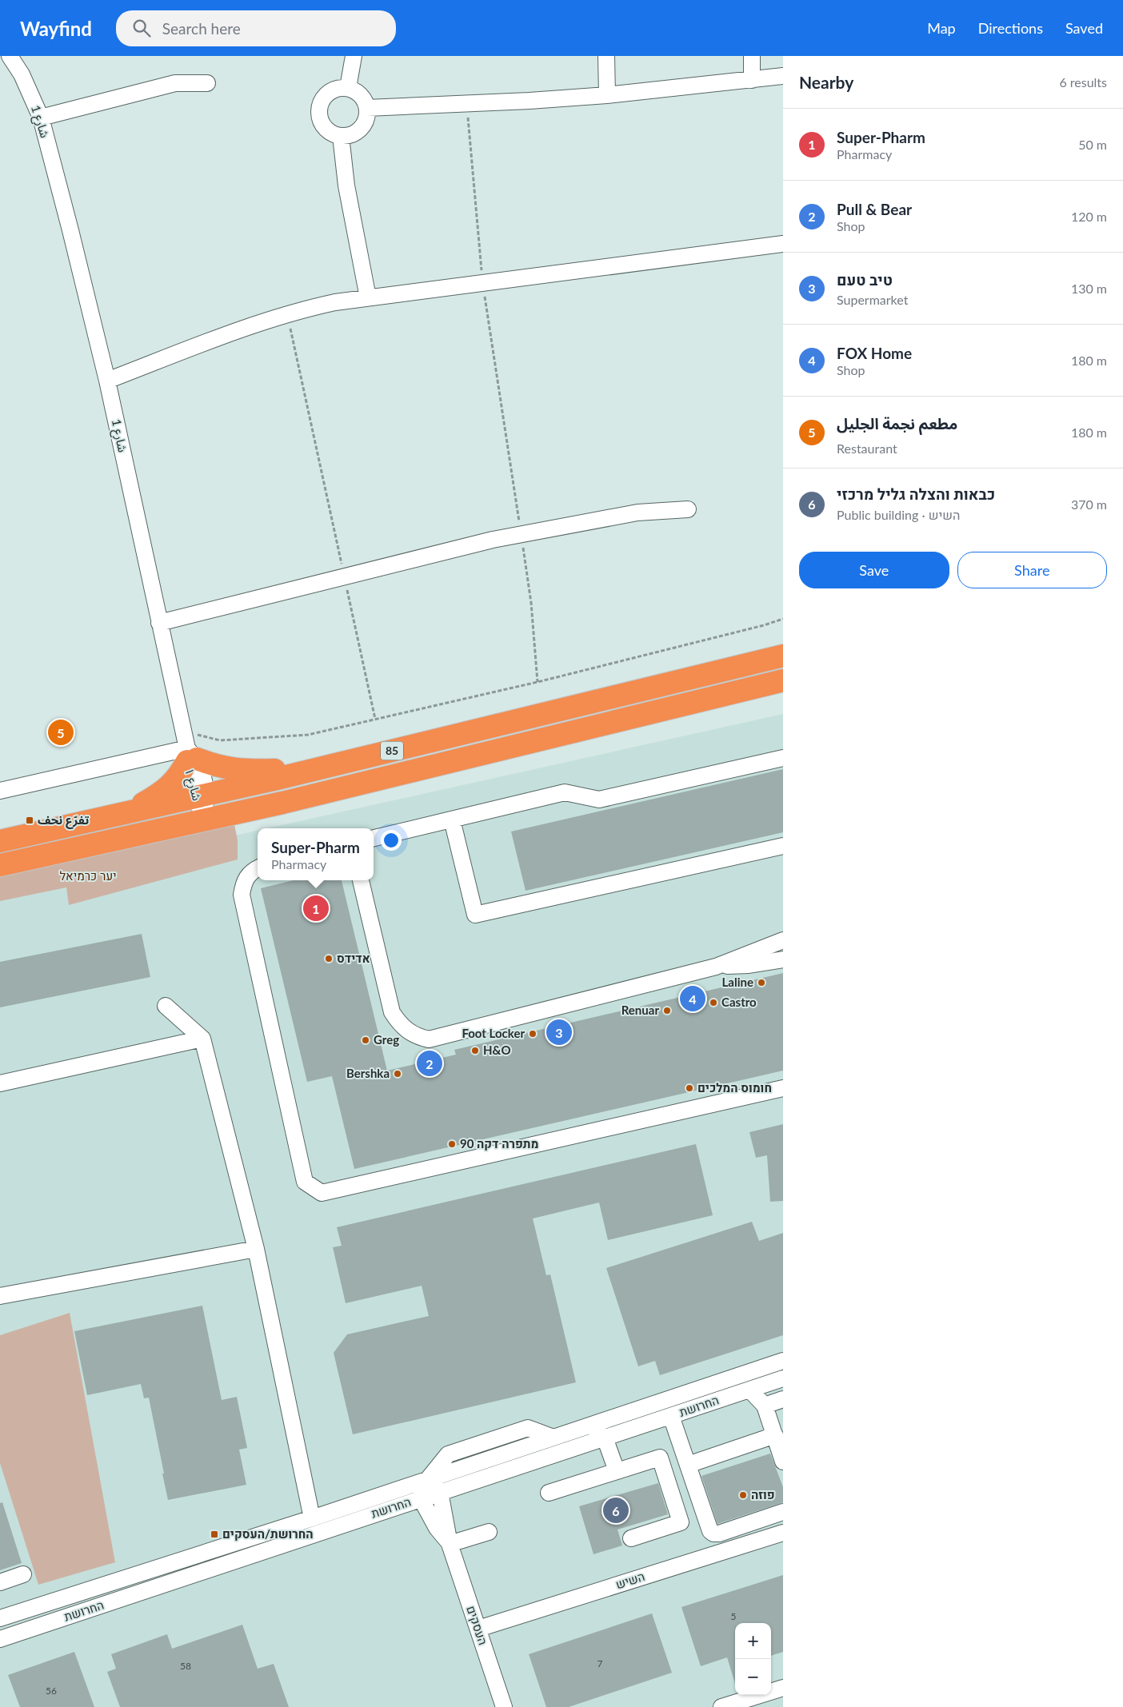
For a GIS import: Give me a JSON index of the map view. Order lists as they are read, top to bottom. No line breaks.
{"streets":{"highway":["85"],"street":["شارع 1","החרושת","השיש","העסקים"]},"crossings":[["شارع 1","85"],["השיש","העסקים"]],"parks":["יער כרמיאל"],"places":{"transit":["تفرّع نحف","החרושת/העסקים"],"other":["אדידס","Laline","Castro","Renuar","Foot Locker","Greg","H&O","Bershka","חומוס המלכים","מתפרה דקה 90","פוזה"]},"house_numbers":["5","7","58","56"],"page":{"header":"Wayfind","search":"Search here","nav":["Map","Directions","Saved"],"heading":["Nearby","6 results"],"list":[{"mark":"1","name":"Super-Pharm","note":"Pharmacy","value":"50 m"},{"mark":"2","name":"Pull & Bear","note":"Shop","value":"120 m"},{"mark":"3","name":"טיב טעם","note":"Supermarket","value":"130 m"},{"mark":"4","name":"FOX Home","note":"Shop","value":"180 m"},{"mark":"5","name":"مطعم نجمة الجليل","note":"Restaurant","value":"180 m"},{"mark":"6","name":"כבאות והצלה גליל מרכזי","note":"Public building · השיש","value":"370 m"}],"buttons":["Save","Share"],"pins":["5","1","4","3","2","6"],"popup":["Super-Pharm","Pharmacy"],"map_buttons":["+","−"]}}
